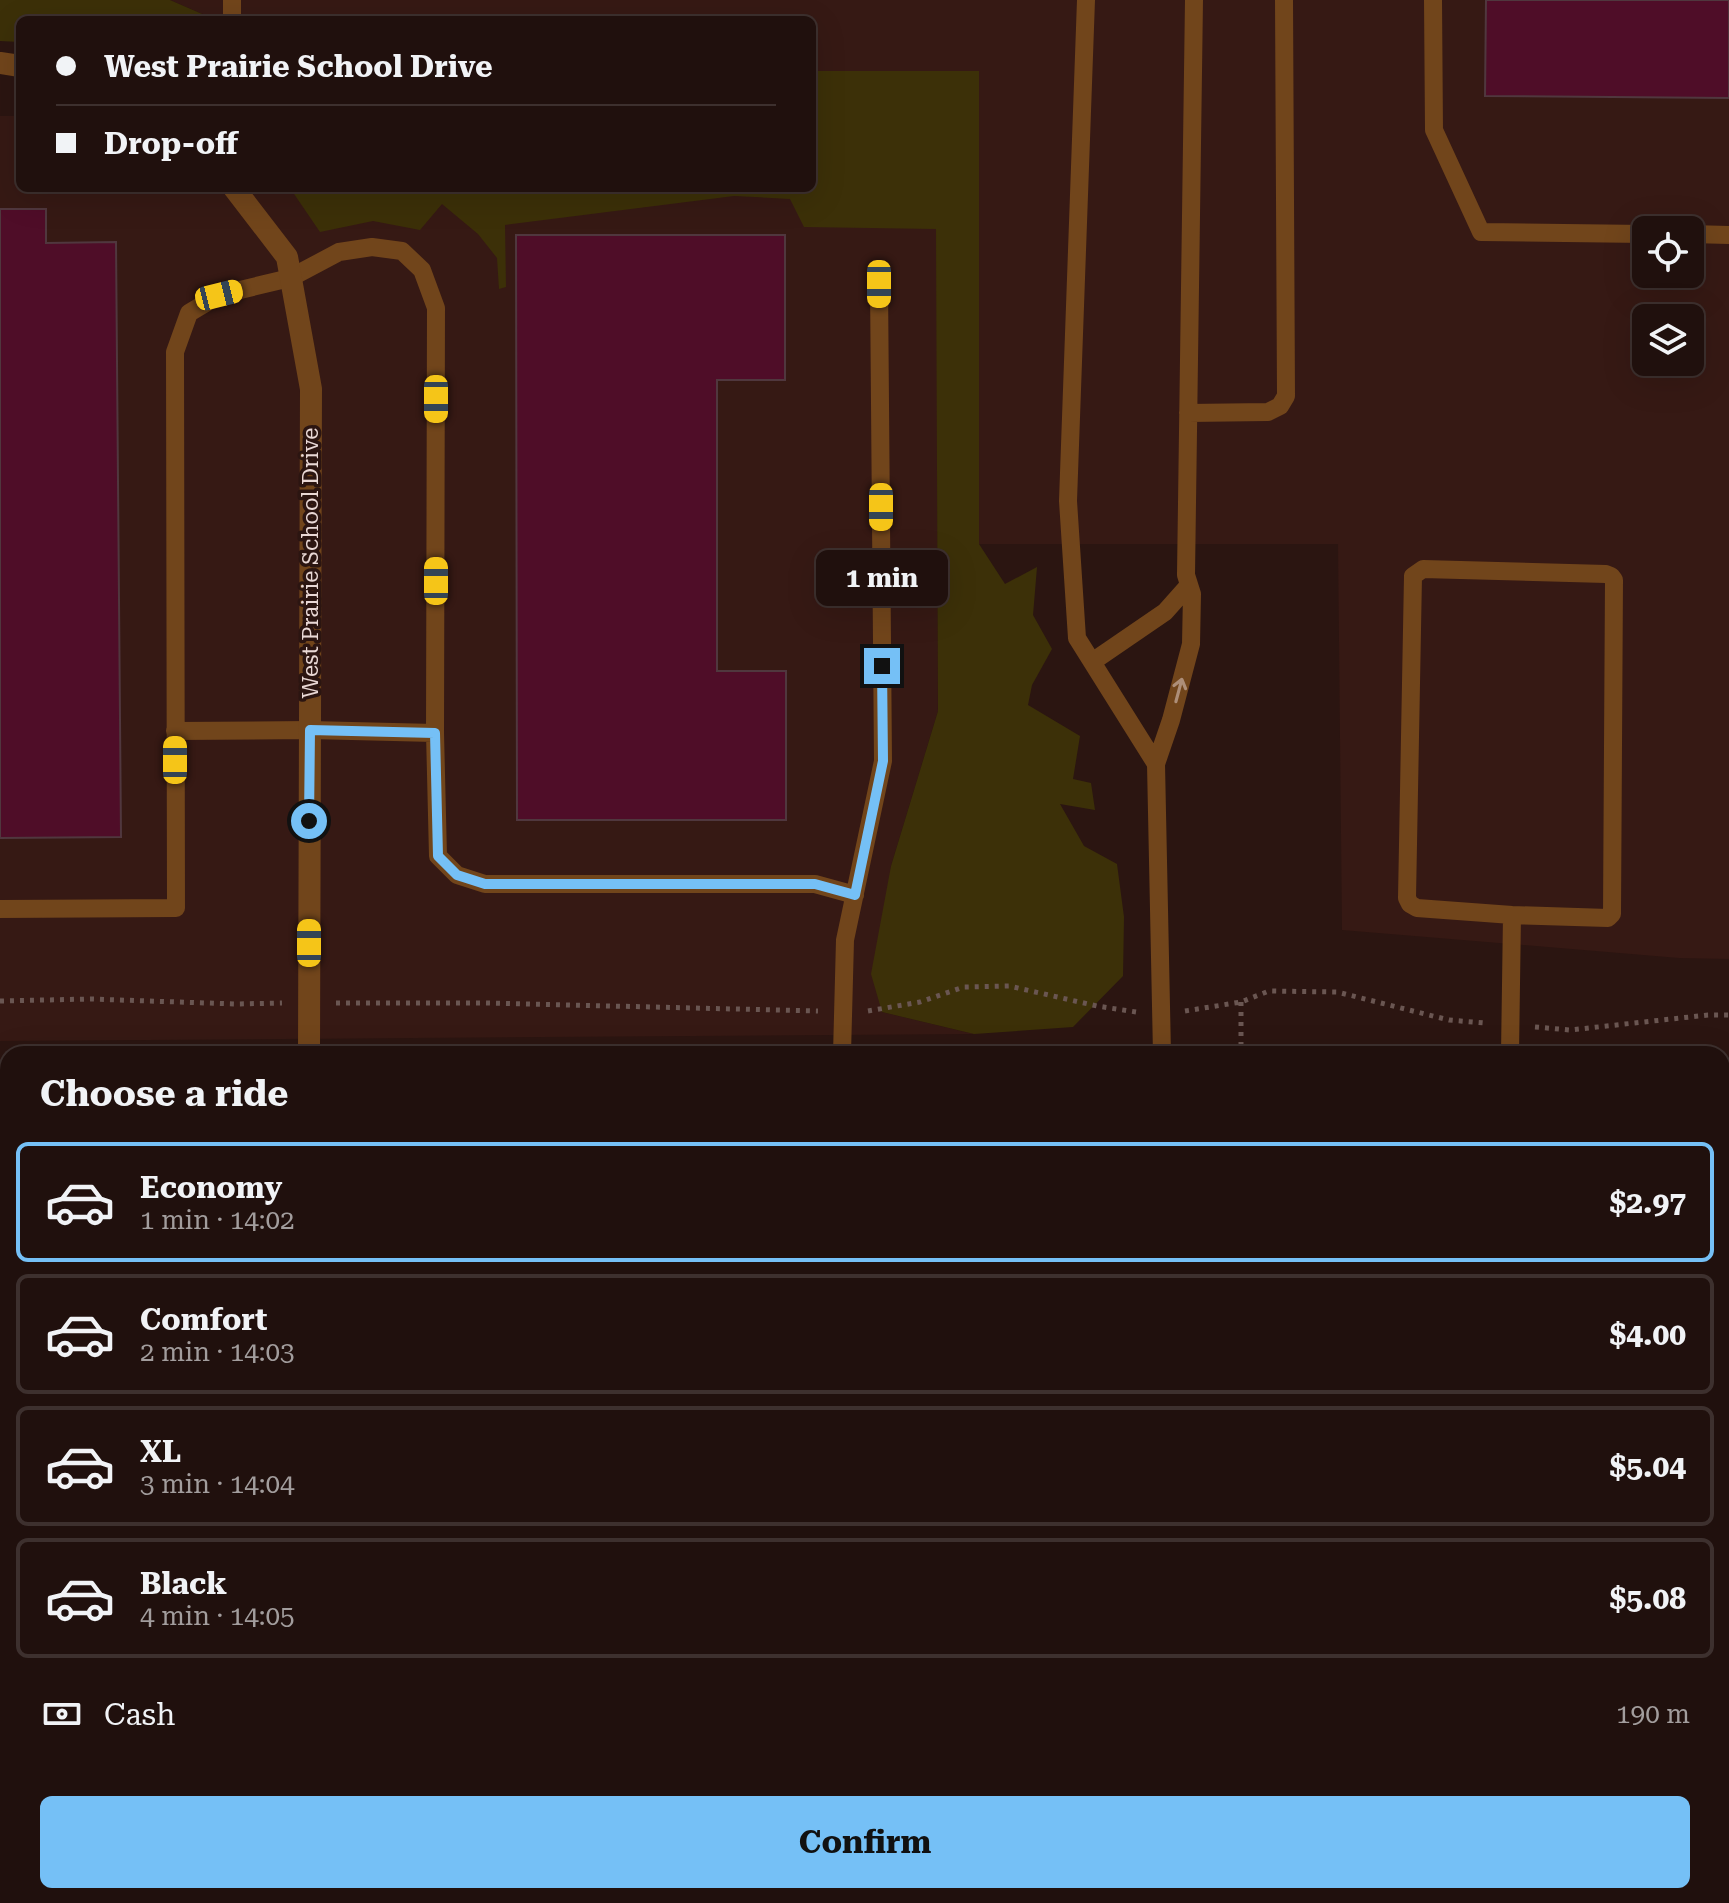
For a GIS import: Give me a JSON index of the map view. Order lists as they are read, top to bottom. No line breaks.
{"streets":{"street":["West Prairie School Drive"]},"page":{"banner":["West Prairie School Drive","Drop-off"],"bubble":"1 min","heading":"Choose a ride","list":[{"name":"Economy","note":"1 min · 14:02","value":"$2.97"},{"name":"Comfort","note":"2 min · 14:03","value":"$4.00"},{"name":"XL","note":"3 min · 14:04","value":"$5.04"},{"name":"Black","note":"4 min · 14:05","value":"$5.08"}],"pay":["Cash","190 m"],"buttons":"Confirm"}}
